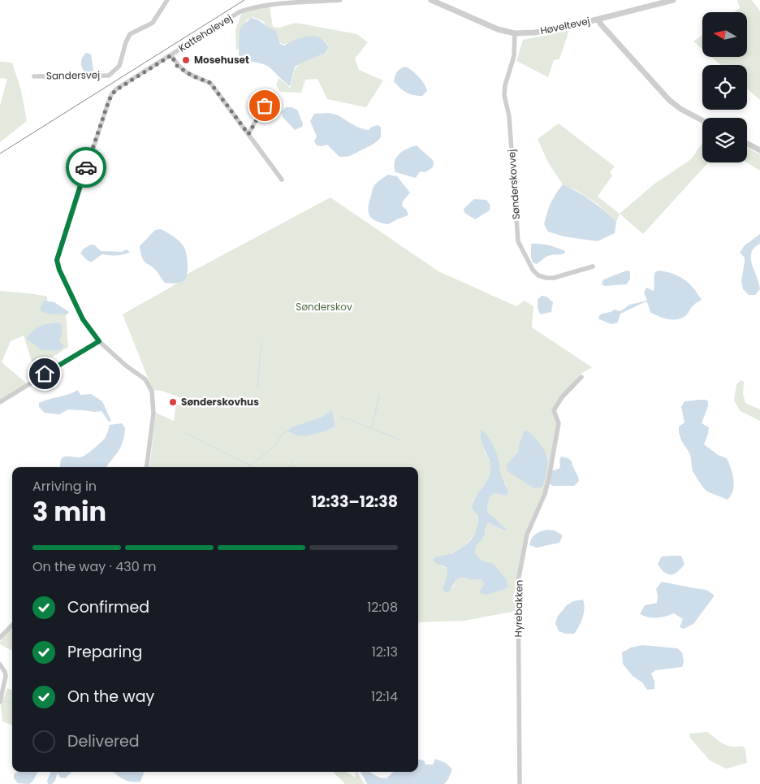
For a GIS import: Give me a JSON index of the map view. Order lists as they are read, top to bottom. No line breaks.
{"streets":{"street":["Høveltevej","Kattehalevej","Sandersvej","Sønderskovvej","Hyrebakken"]},"crossings":[["Høveltevej","Sønderskovvej"]],"parks":["Sønderskov"],"places":["Mosehuset","Sønderskovhus"],"north":"left","page":{"heading":["3 min","Arriving in","12:33–12:38"],"bar":"On the way · 430 m","list":[["Confirmed","12:08"],["Preparing","12:13"],["On the way","12:14"],"Delivered"]}}
